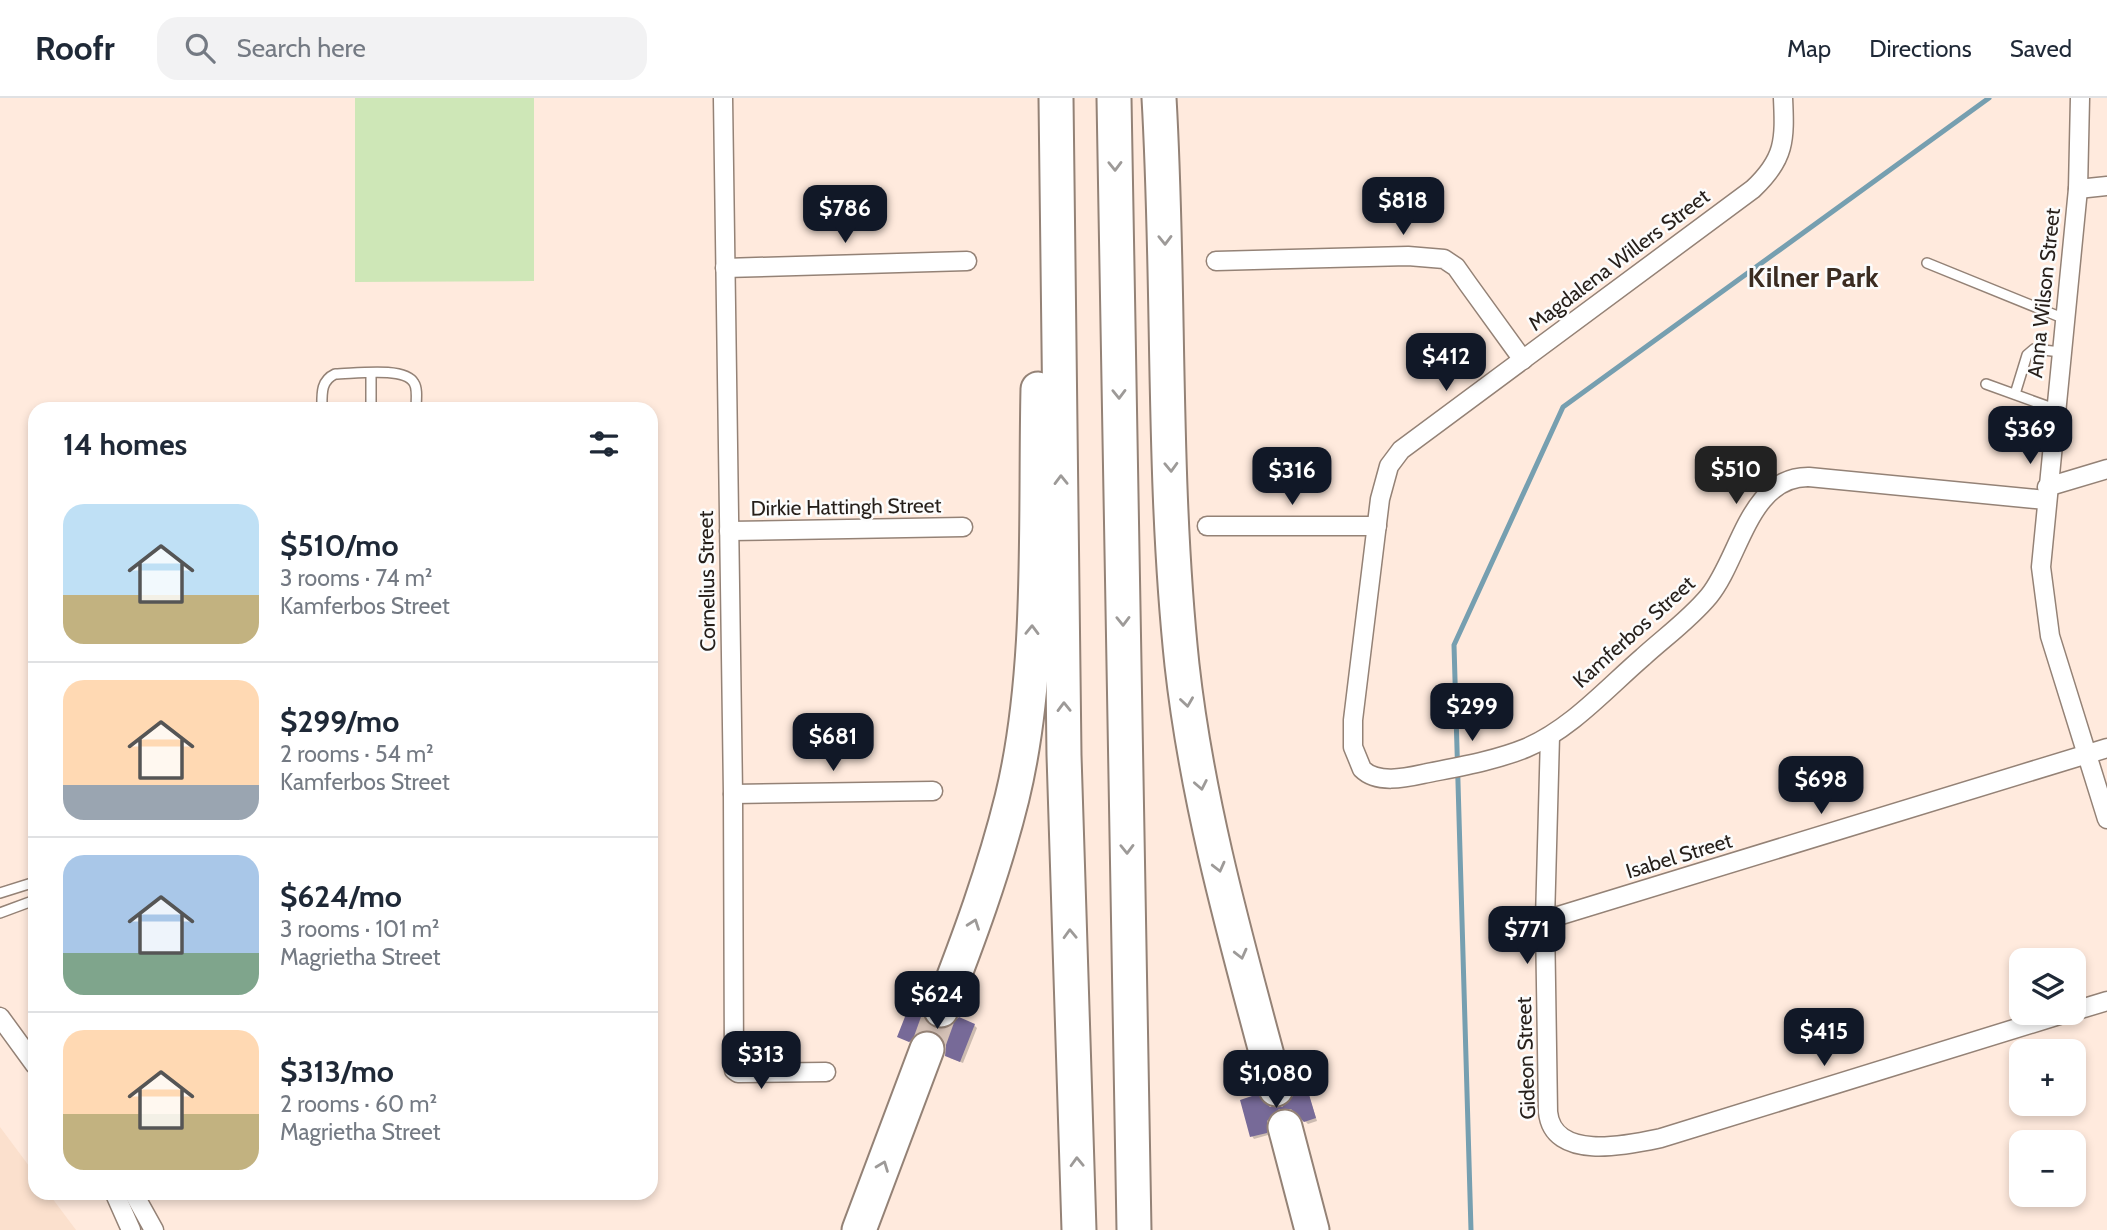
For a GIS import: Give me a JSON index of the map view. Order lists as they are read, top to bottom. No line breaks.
{"streets":{"street":["Magdalena Willers Street","Anna Wilson Street","Dirkie Hattingh Street","Cornelius Street","Kamferbos Street","Isabel Street","Gideon Street"]},"crossings":[["Magdalena Willers Street","Kamferbos Street"],["Anna Wilson Street","Kamferbos Street"],["Anna Wilson Street","Isabel Street"],["Dirkie Hattingh Street","Cornelius Street"],["Kamferbos Street","Gideon Street"],["Isabel Street","Gideon Street"]],"districts":["Kilner Park"],"page":{"header":"Roofr","search":"Search here","nav":["Map","Directions","Saved"],"price":["$818","$786","$412","$369","$510","$316","$299","$681","$698","$771","$624","$415","$313","$1,080"],"heading":"14 homes","list":[{"name":"$510/mo","note":"3 rooms · 74 m² · Kamferbos Street"},{"name":"$299/mo","note":"2 rooms · 54 m² · Kamferbos Street"},{"name":"$624/mo","note":"3 rooms · 101 m² · Magrietha Street"},{"name":"$313/mo","note":"2 rooms · 60 m² · Magrietha Street"}],"map_buttons":["+","−"]}}
